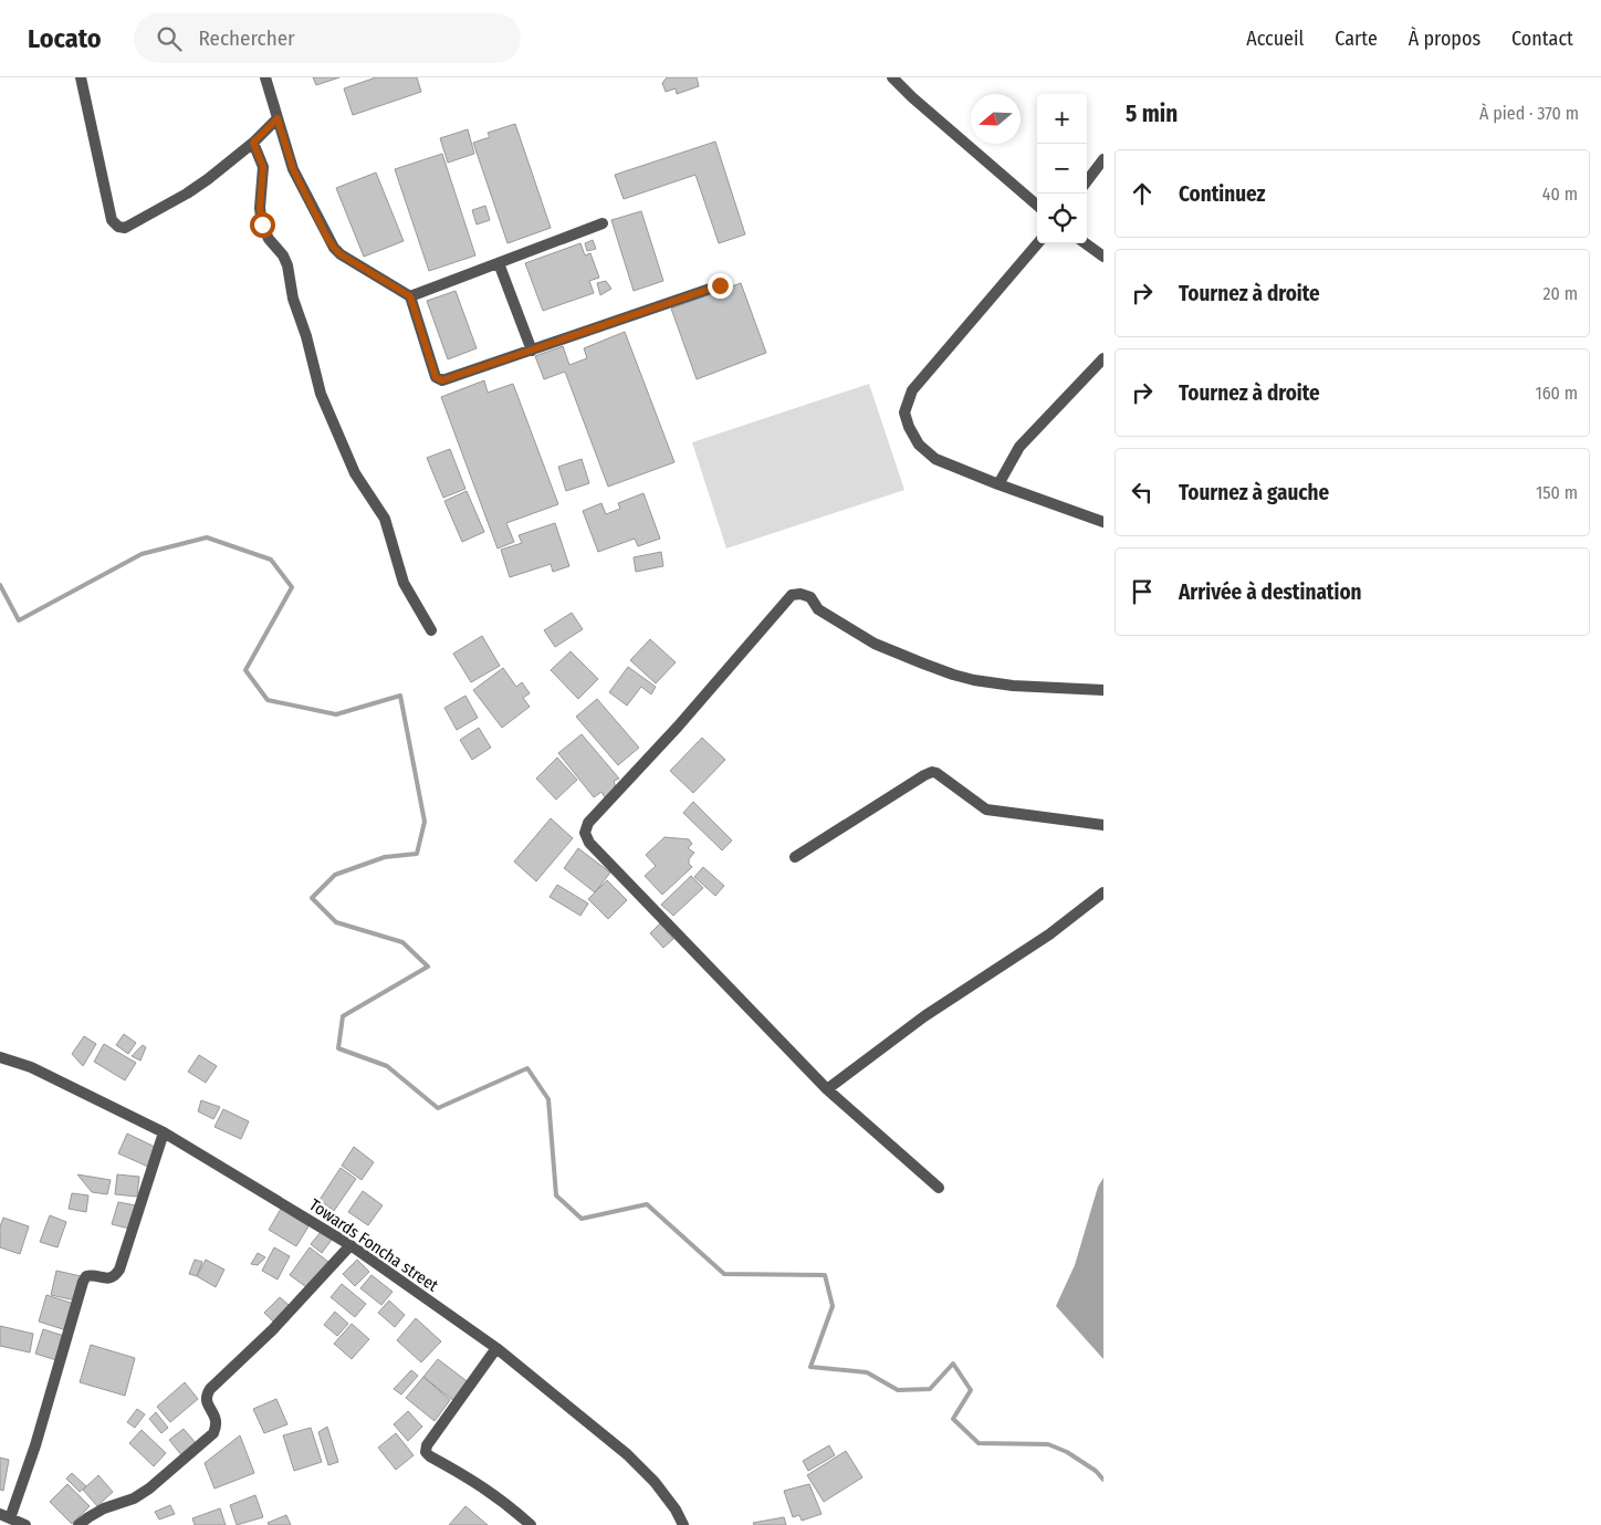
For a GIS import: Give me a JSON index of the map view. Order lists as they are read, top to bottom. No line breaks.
{"streets":{"street":["Towards Foncha street"]},"north":"left","page":{"header":"Locato","search":"Rechercher","nav":["Accueil","Carte","À propos","Contact"],"heading":["5 min","À pied · 370 m"],"map_buttons":["+","−"],"list":[["Continuez","40 m"],["Tournez à droite","20 m"],["Tournez à droite","160 m"],["Tournez à gauche","150 m"],"Arrivée à destination"]}}
